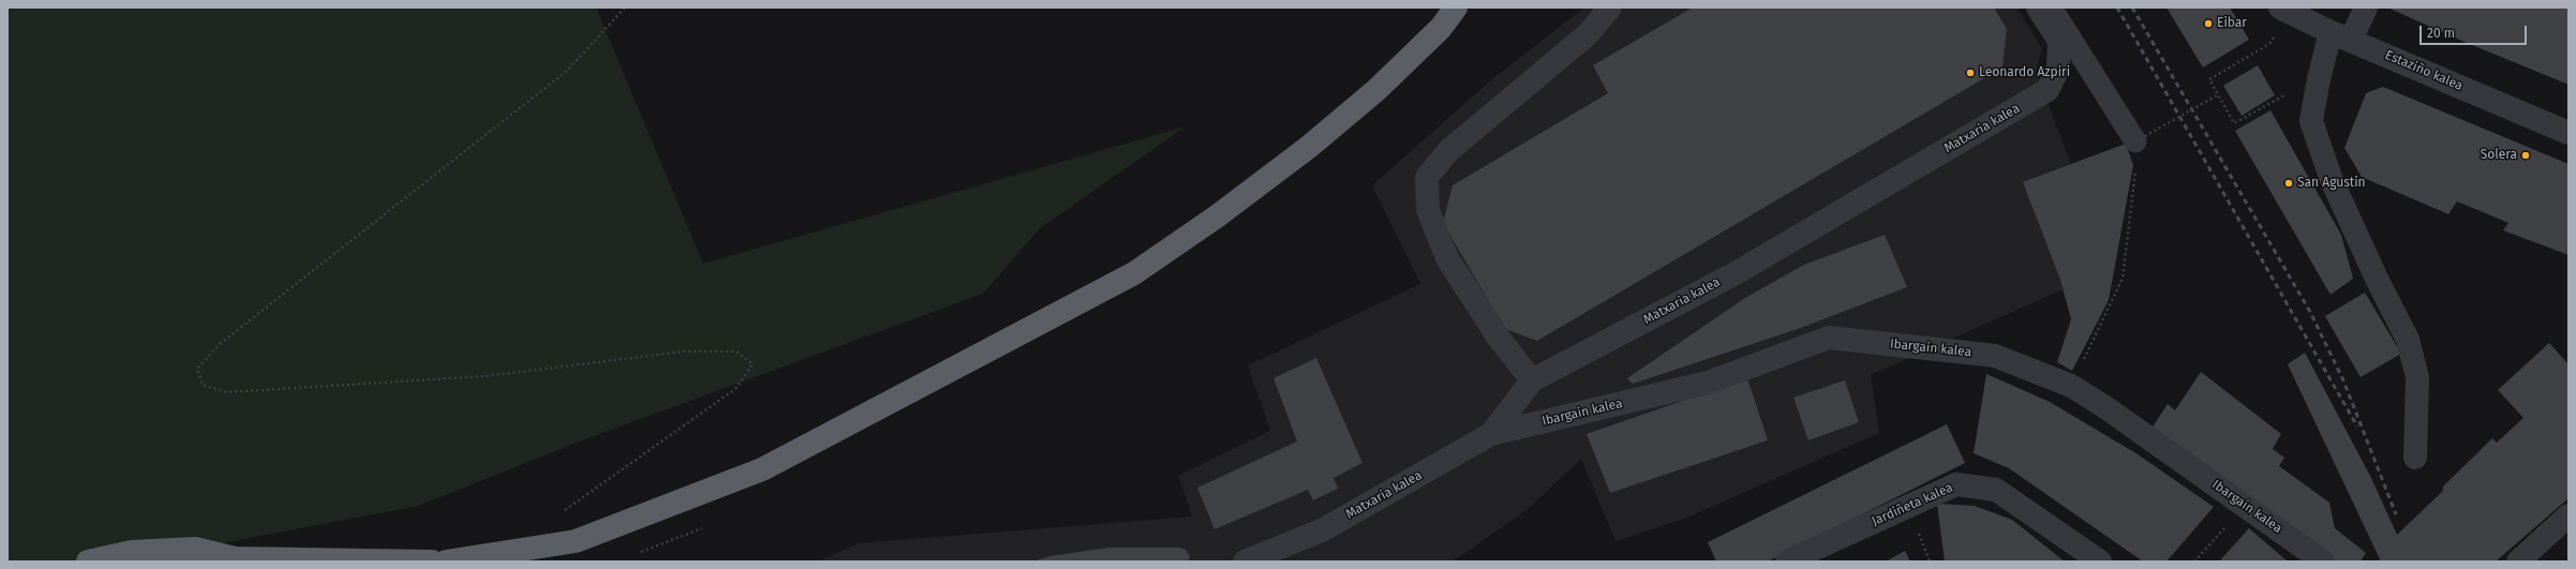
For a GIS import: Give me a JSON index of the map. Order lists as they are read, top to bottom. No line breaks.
{"streets":{"street":["Estaziño kalea","Matxaria kalea","Ibargain kalea","Jardiñeta kalea"]},"crossings":[["Matxaria kalea","Ibargain kalea"]],"places":["Eibar","Leonardo Azpiri","Solera","San Agustin"],"scale_bar":"20 m"}
